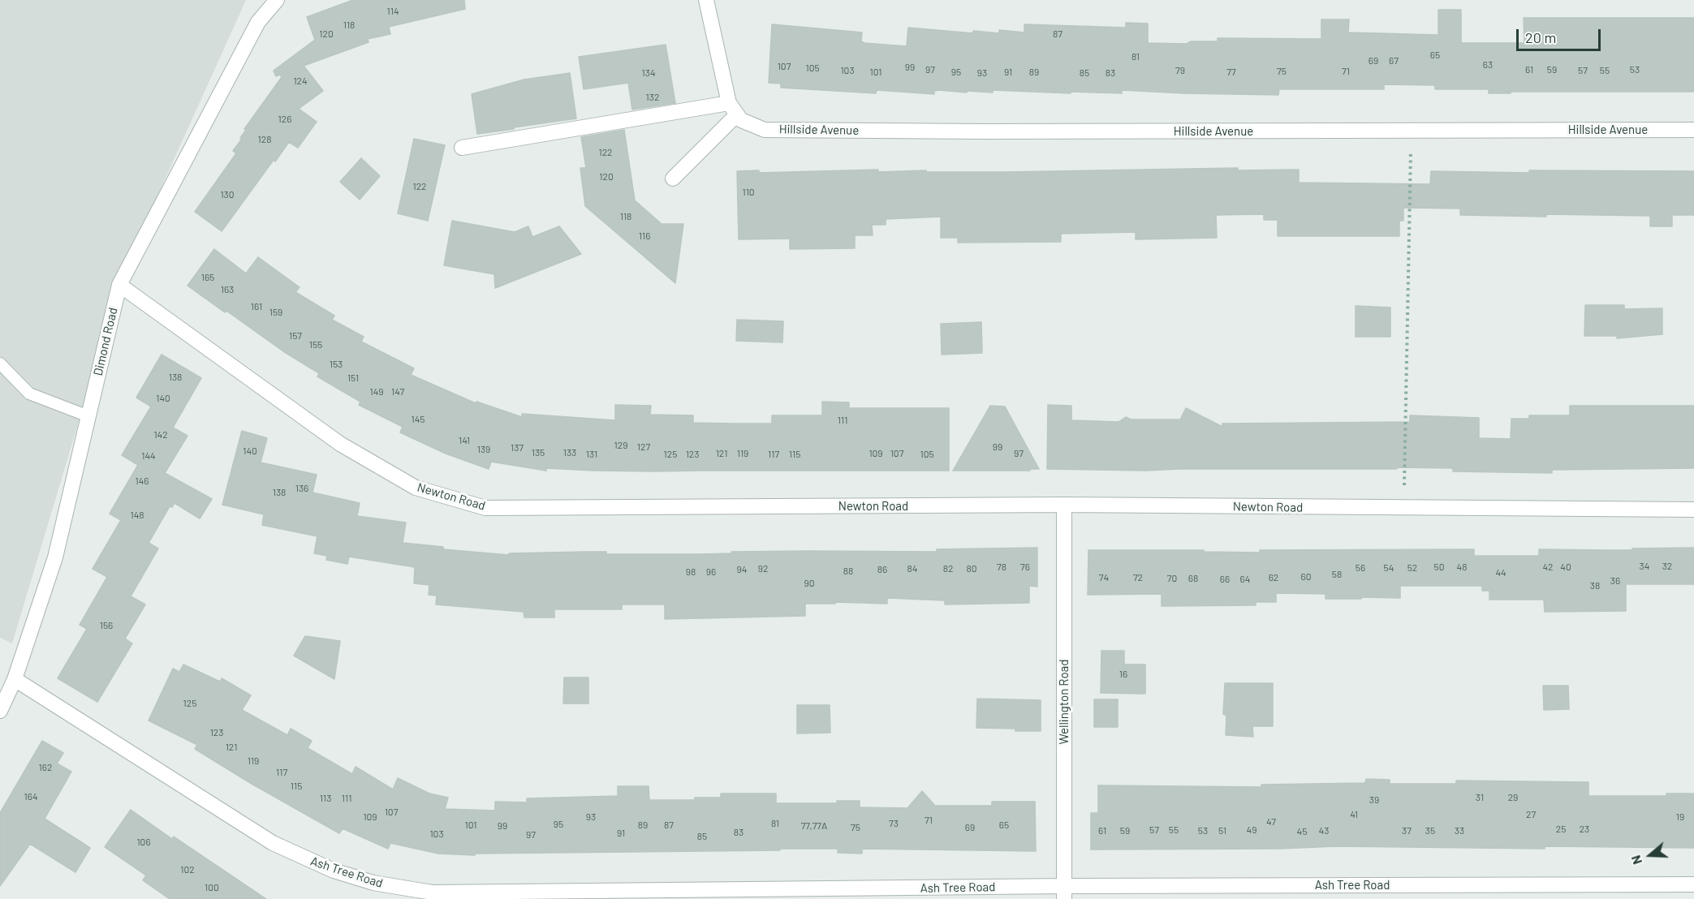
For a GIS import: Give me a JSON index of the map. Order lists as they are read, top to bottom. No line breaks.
{"streets":{"street":["Hillside Avenue","Dimond Road","Newton Road","Wellington Road","Ash Tree Road"]},"crossings":[["Dimond Road","Newton Road"],["Dimond Road","Ash Tree Road"],["Newton Road","Wellington Road"],["Wellington Road","Ash Tree Road"]],"house_numbers":["114","118","120","87","65","81","69","67","63","107","99","105","97","61","59","53","103","79","57","55","75","71","101","95","91","89","77","134","93","85","83","124","132","126","128","122","120","122","110","130","118","116","165","163","161","159","157","155","153","138","151","149","147","140","145","111","142","141","129","127","99","137","139","140","135","133","121","119","109","107","97","131","125","123","117","115","105","144","146","136","138","148","34","32","78","76","50","48","42","40","56","54","52","92","84","82","80","94","86","88","98","96","44","58","60","74","72","62","70","68","66","64","36","90","38","156","16","125","123","121","119","162","117","115","164","31","29","113","111","39","107","41","27","109","93","19","71","47","81","73","95","101","89","87","65","99","77,77A","75","69","25","23","57","55","49","61","59","53","51","43","37","35","33","45","83","91","103","97","85","106","102","100"],"scale_bar":"20 m","north":"left"}
